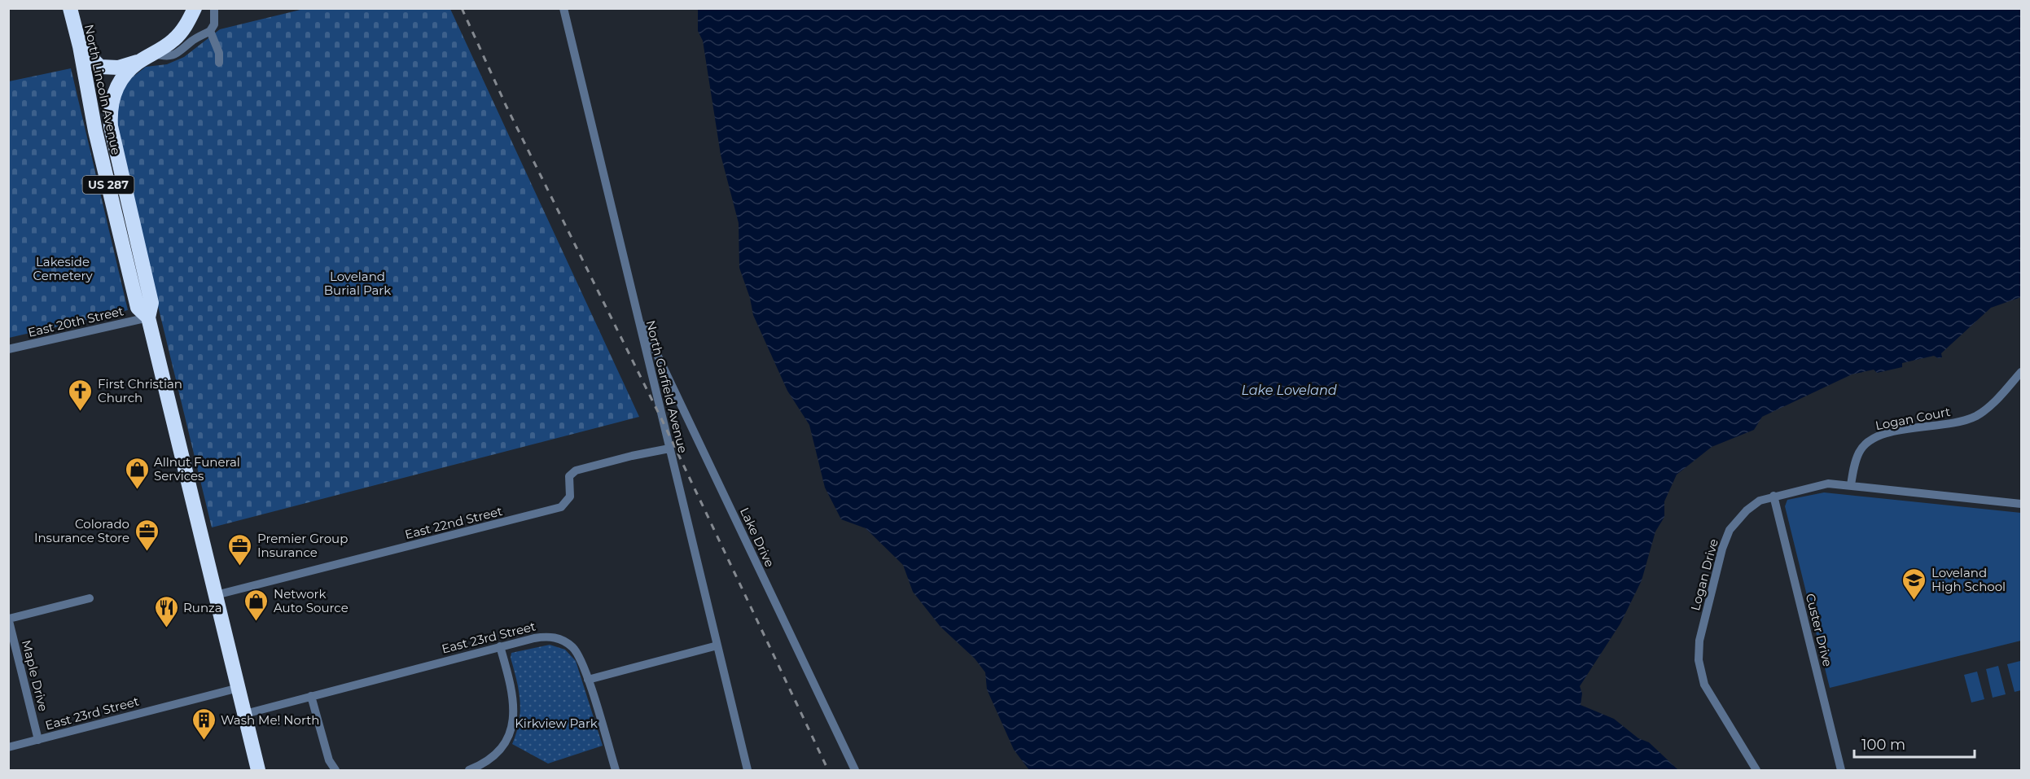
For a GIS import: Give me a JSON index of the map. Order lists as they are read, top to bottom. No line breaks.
{"streets":{"highway":["North Lincoln Avenue","US 287"],"street":["East 20th Street","North Garfield Avenue","Logan Court","East 22nd Street","Lake Drive","Logan Drive","Custer Drive","East 23rd Street","Maple Drive"]},"crossings":[["North Lincoln Avenue","US 287"],["North Lincoln Avenue","East 20th Street"],["North Lincoln Avenue","East 22nd Street"],["North Lincoln Avenue","East 23rd Street"],["US 287","East 20th Street"],["North Garfield Avenue","East 22nd Street"],["North Garfield Avenue","Lake Drive"],["Logan Court","Logan Drive"],["Logan Drive","Custer Drive"],["East 23rd Street","Maple Drive"]],"water":["Lake Loveland"],"parks":["Lakeside Cemetery","Loveland Burial Park","Kirkview Park"],"places":{"church":["First Christian Church"],"shop":["Allnut Funeral Services","Network Auto Source"],"office":["Colorado Insurance Store","Premier Group Insurance"],"school or university":["Loveland High School"],"restaurant":["Runza"],"building":["Wash Me! North"]},"scale_bar":"100 m"}
